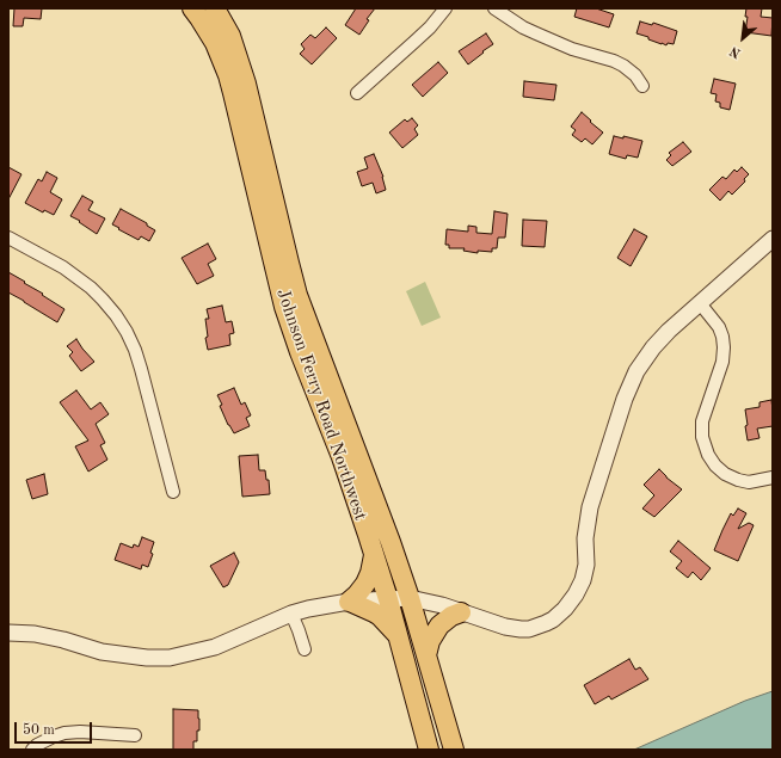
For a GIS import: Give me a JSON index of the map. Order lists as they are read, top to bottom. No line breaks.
{"streets":{"main road":["Johnson Ferry Road Northwest"]},"scale_bar":"50 m","north":"bottom left"}
